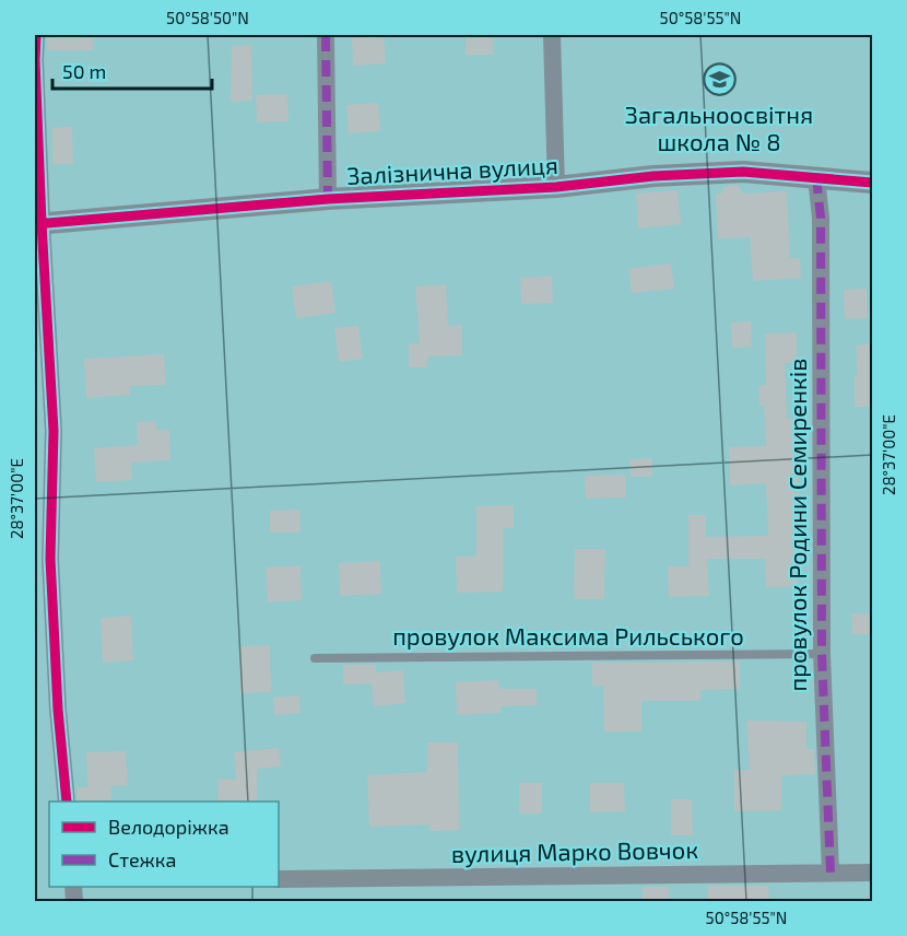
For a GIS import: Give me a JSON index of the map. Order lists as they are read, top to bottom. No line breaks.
{"streets":{"street":["Залізнична вулиця","провулок Родини Семиренків","вулиця Марко Вовчок"],"lane":["провулок Максима Рильського"]},"crossings":[["Залізнична вулиця","провулок Родини Семиренків"],["провулок Родини Семиренків","провулок Максима Рильського"],["провулок Родини Семиренків","вулиця Марко Вовчок"]],"places":{"school or university":["Загальноосвітня школа № 8"]},"legend":["Велодоріжка","Стежка"],"scale_bar":"50 m","coordinates":["50°58'50\"N","50°58'55\"N","28°37'00\"E"]}
